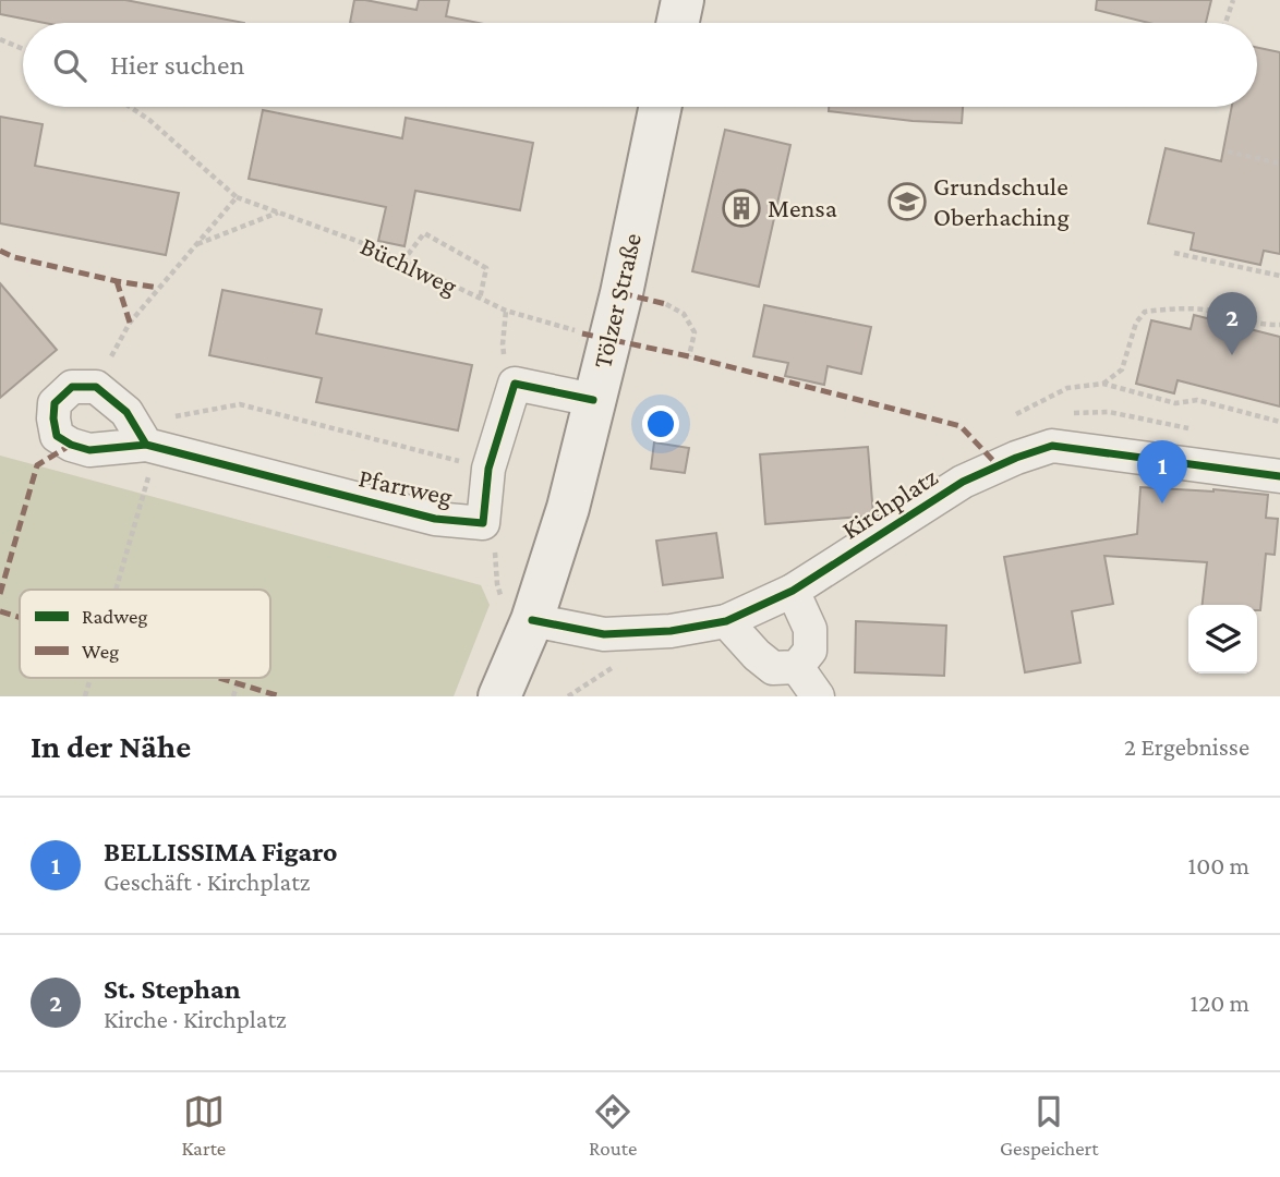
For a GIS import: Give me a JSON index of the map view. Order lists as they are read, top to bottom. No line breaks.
{"streets":{"main road":["Tölzer Straße"],"street":["Pfarrweg","Kirchplatz"],"path":["Büchlweg"]},"crossings":[["Tölzer Straße","Pfarrweg"],["Tölzer Straße","Kirchplatz"]],"places":{"school or university":["Grundschule Oberhaching"],"building":["Mensa"]},"legend":["Radweg","Weg"],"page":{"search":"Hier suchen","pins":["2","1"],"heading":["In der Nähe","2 Ergebnisse"],"list":[{"mark":"1","name":"BELLISSIMA Figaro","note":"Geschäft · Kirchplatz","value":"100 m"},{"mark":"2","name":"St. Stephan","note":"Kirche · Kirchplatz","value":"120 m"}],"nav":["Karte","Route","Gespeichert"]}}
